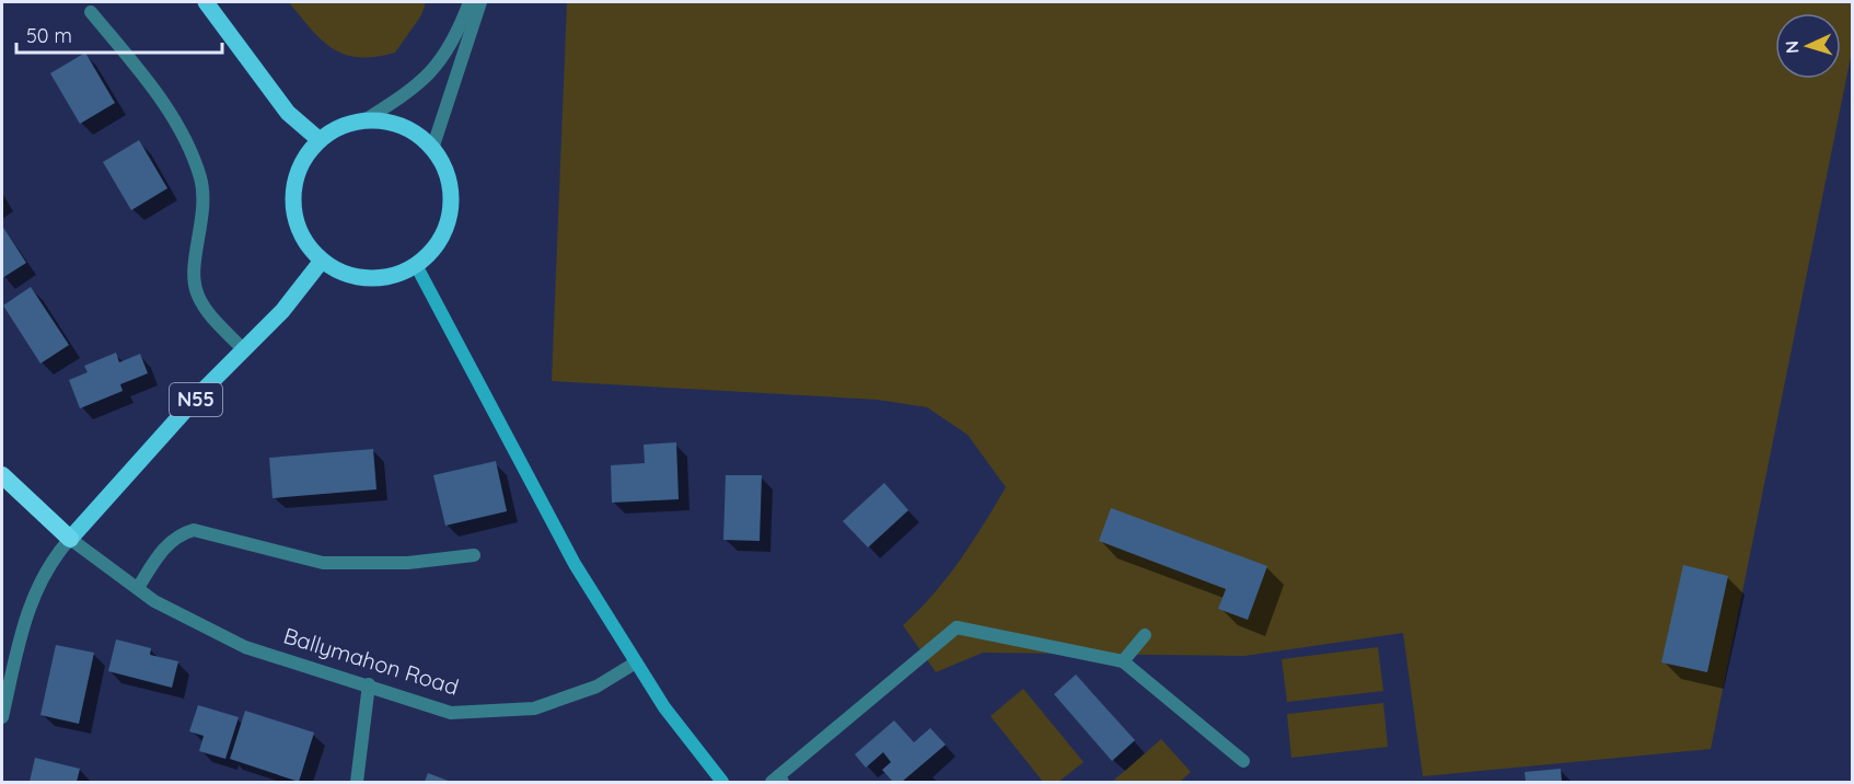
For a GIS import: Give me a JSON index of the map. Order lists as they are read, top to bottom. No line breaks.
{"streets":{"main road":["N55"],"street":["Ballymahon Road"]},"crossings":[["N55","Ballymahon Road"]],"scale_bar":"50 m","north":"left"}
